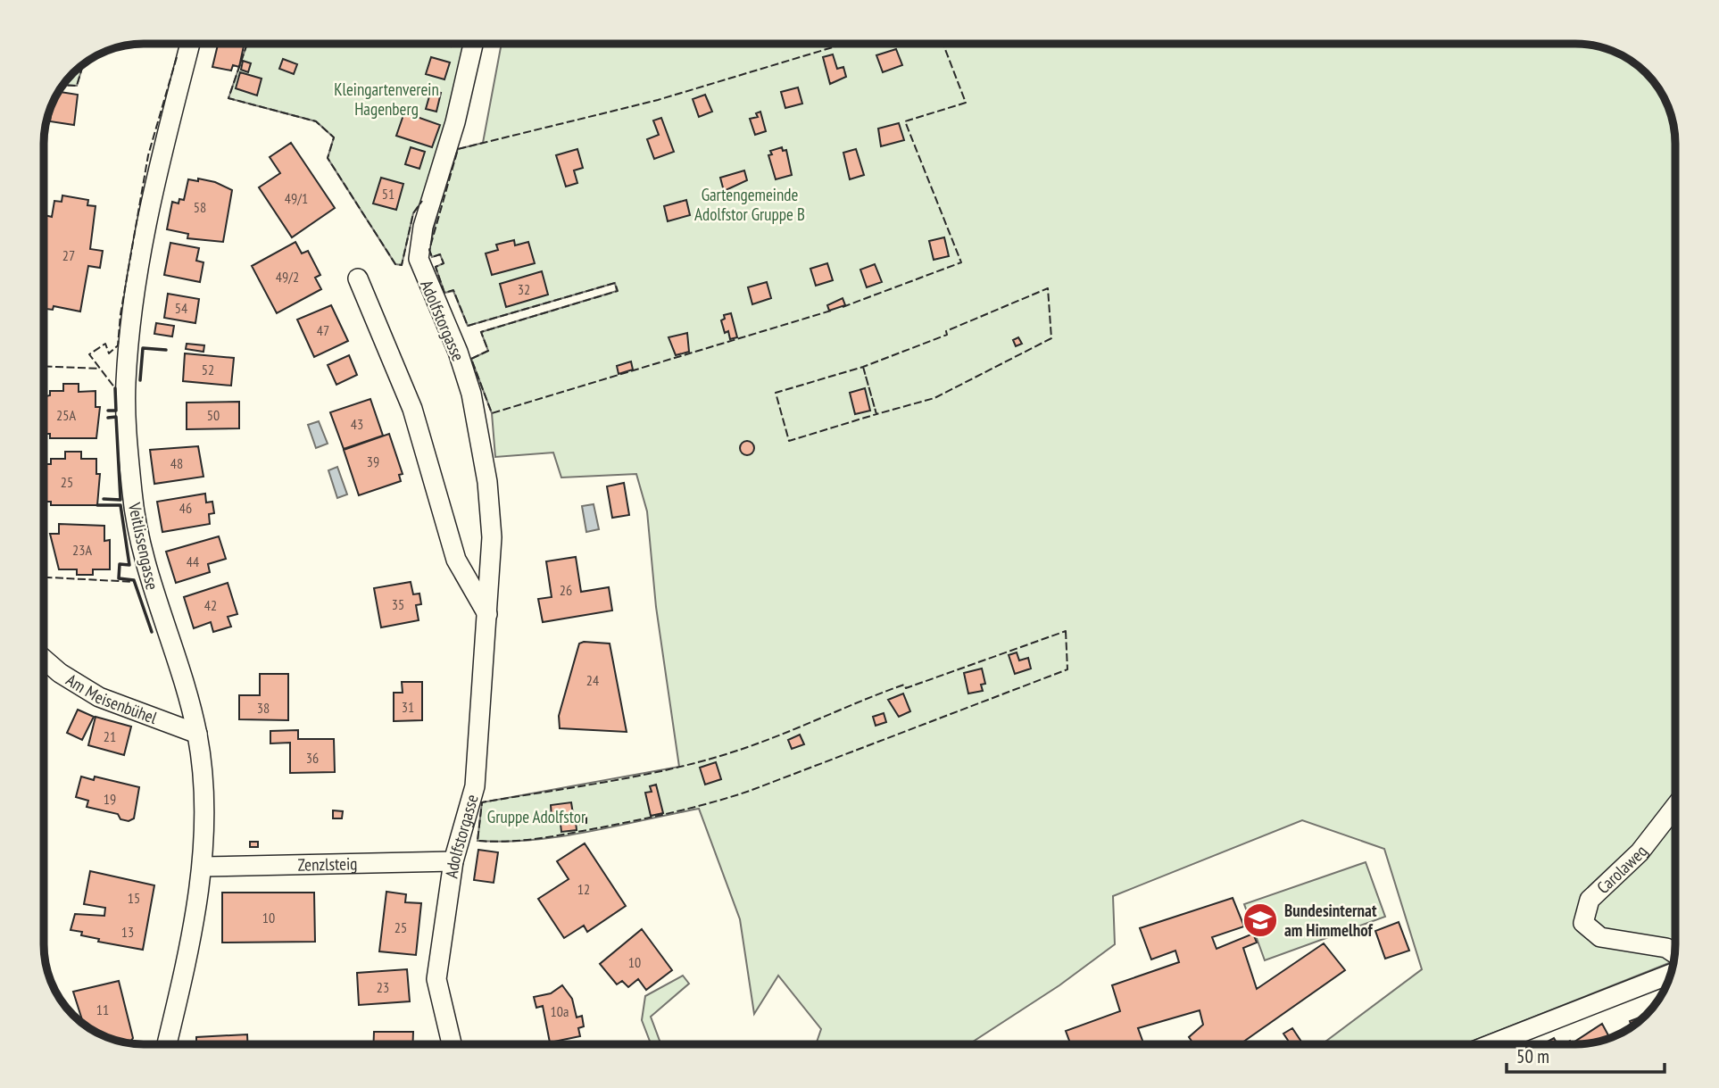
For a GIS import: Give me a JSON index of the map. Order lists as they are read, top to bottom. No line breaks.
{"streets":{"street":["Adolfstorgasse","Veitlissengasse","Am Meisenbühel","Zenzlsteig","Carolaweg"]},"crossings":[["Adolfstorgasse","Zenzlsteig"],["Veitlissengasse","Am Meisenbühel"],["Veitlissengasse","Zenzlsteig"]],"parks":["Kleingartenverein Hagenberg","Gartengemeinde Adolfstor Gruppe B","Gruppe Adolfstor"],"places":{"school or university":["Bundesinternat am Himmelhof"]},"house_numbers":["51","49/1","58","27","49/2","32","54","47","52","25A","50","43","39","48","25","46","23A","44","26","35","42","24","31","38","21","36","19","12","15","10","25","13","10","23","11","10a"],"scale_bar":"50 m"}
